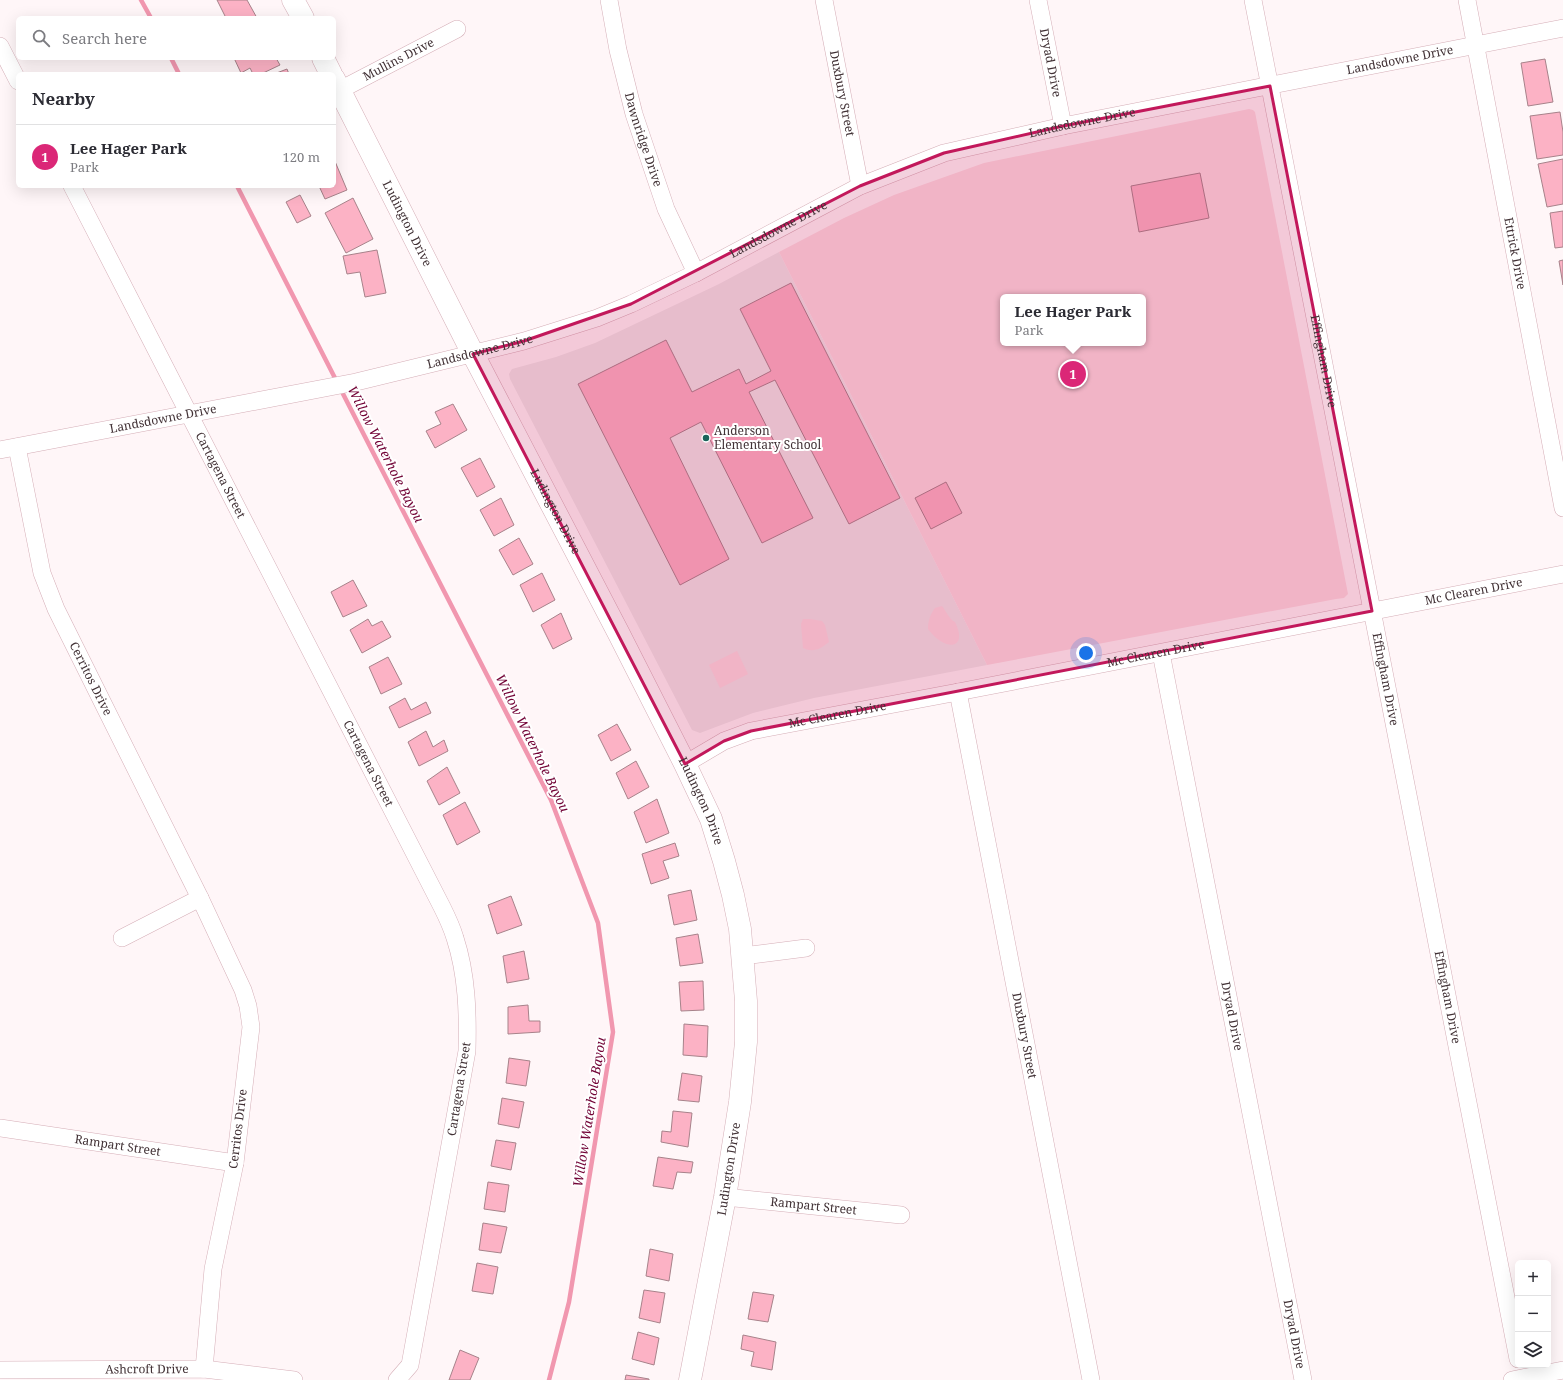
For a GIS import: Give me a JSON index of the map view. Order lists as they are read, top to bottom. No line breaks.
{"streets":{"street":["Mullins Drive","Landsdowne Drive","Dryad Drive","Duxbury Street","Dawnridge Drive","Ludington Drive","Ettrick Drive","Effingham Drive","Cartagena Street","Mc Clearen Drive","Cerritos Drive","Rampart Street","Ashcroft Drive"]},"crossings":[["Landsdowne Drive","Dryad Drive"],["Landsdowne Drive","Duxbury Street"],["Landsdowne Drive","Dawnridge Drive"],["Landsdowne Drive","Ludington Drive"],["Landsdowne Drive","Ettrick Drive"],["Landsdowne Drive","Effingham Drive"],["Landsdowne Drive","Cartagena Street"],["Landsdowne Drive","Cerritos Drive"],["Dryad Drive","Mc Clearen Drive"],["Duxbury Street","Mc Clearen Drive"],["Ludington Drive","Mc Clearen Drive"],["Ludington Drive","Rampart Street"],["Effingham Drive","Mc Clearen Drive"],["Cerritos Drive","Rampart Street"],["Cerritos Drive","Ashcroft Drive"]],"water":["Willow Waterhole Bayou"],"places":["Anderson Elementary School"],"page":{"search":"Search here","heading":"Nearby","list":[{"mark":"1","name":"Lee Hager Park","note":"Park","value":"120 m"}],"popup":["Lee Hager Park","Park"],"pins":"1","map_buttons":["+","−"]}}
